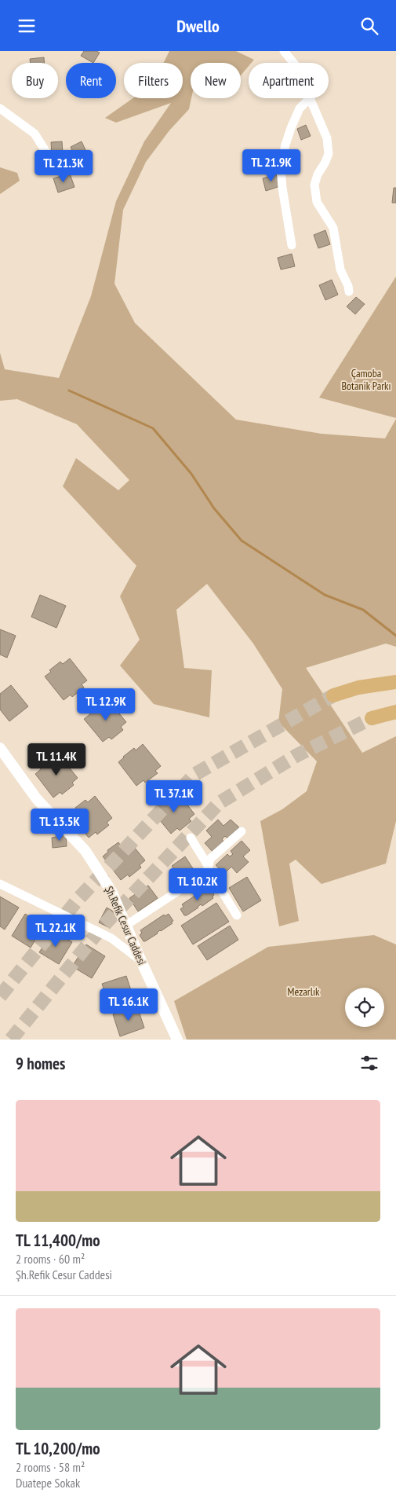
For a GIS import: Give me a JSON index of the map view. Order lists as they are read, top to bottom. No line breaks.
{"streets":{"street":["Şh.Refik Cesur Caddesi"]},"parks":["Çamoba Botanik Parkı","Mezarlık"],"page":{"header":"Dwello","chip":["Buy","Rent","Filters","New","Apartment"],"price":["TL 21.9K","TL 21.3K","TL 12.9K","TL 11.4K","TL 37.1K","TL 13.5K","TL 10.2K","TL 22.1K","TL 16.1K"],"heading":"9 homes","list":[{"name":"TL 11,400/mo","note":"2 rooms · 60 m² · Şh.Refik Cesur Caddesi"},{"name":"TL 10,200/mo","note":"2 rooms · 58 m² · Duatepe Sokak"}]}}
